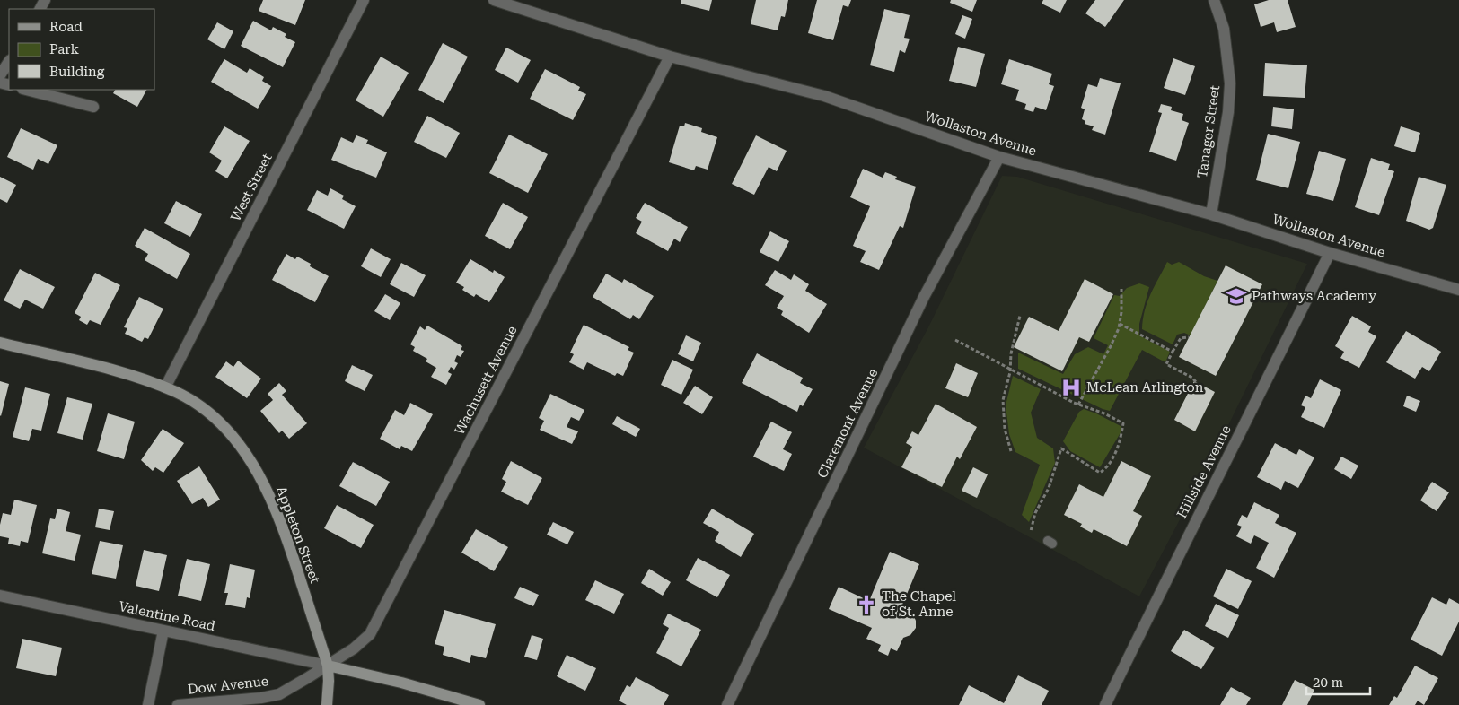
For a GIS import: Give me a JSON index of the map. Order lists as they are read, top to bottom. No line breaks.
{"streets":{"street":["Tanager Street","Wollaston Avenue","West Street","Wachusett Avenue","Claremont Avenue","Hillside Avenue","Appleton Street","Valentine Road","Dow Avenue"]},"crossings":[["Tanager Street","Wollaston Avenue"],["Wollaston Avenue","Wachusett Avenue"],["Wollaston Avenue","Claremont Avenue"],["Wollaston Avenue","Hillside Avenue"],["West Street","Appleton Street"],["Wachusett Avenue","Appleton Street"],["Wachusett Avenue","Valentine Road"],["Wachusett Avenue","Dow Avenue"],["Appleton Street","Valentine Road"],["Appleton Street","Dow Avenue"],["Valentine Road","Dow Avenue"]],"places":{"school or university":["Pathways Academy"],"hospital":["McLean Arlington"],"church":["The Chapel of St. Anne"]},"legend":["Road","Park","Building"],"scale_bar":"20 m"}
